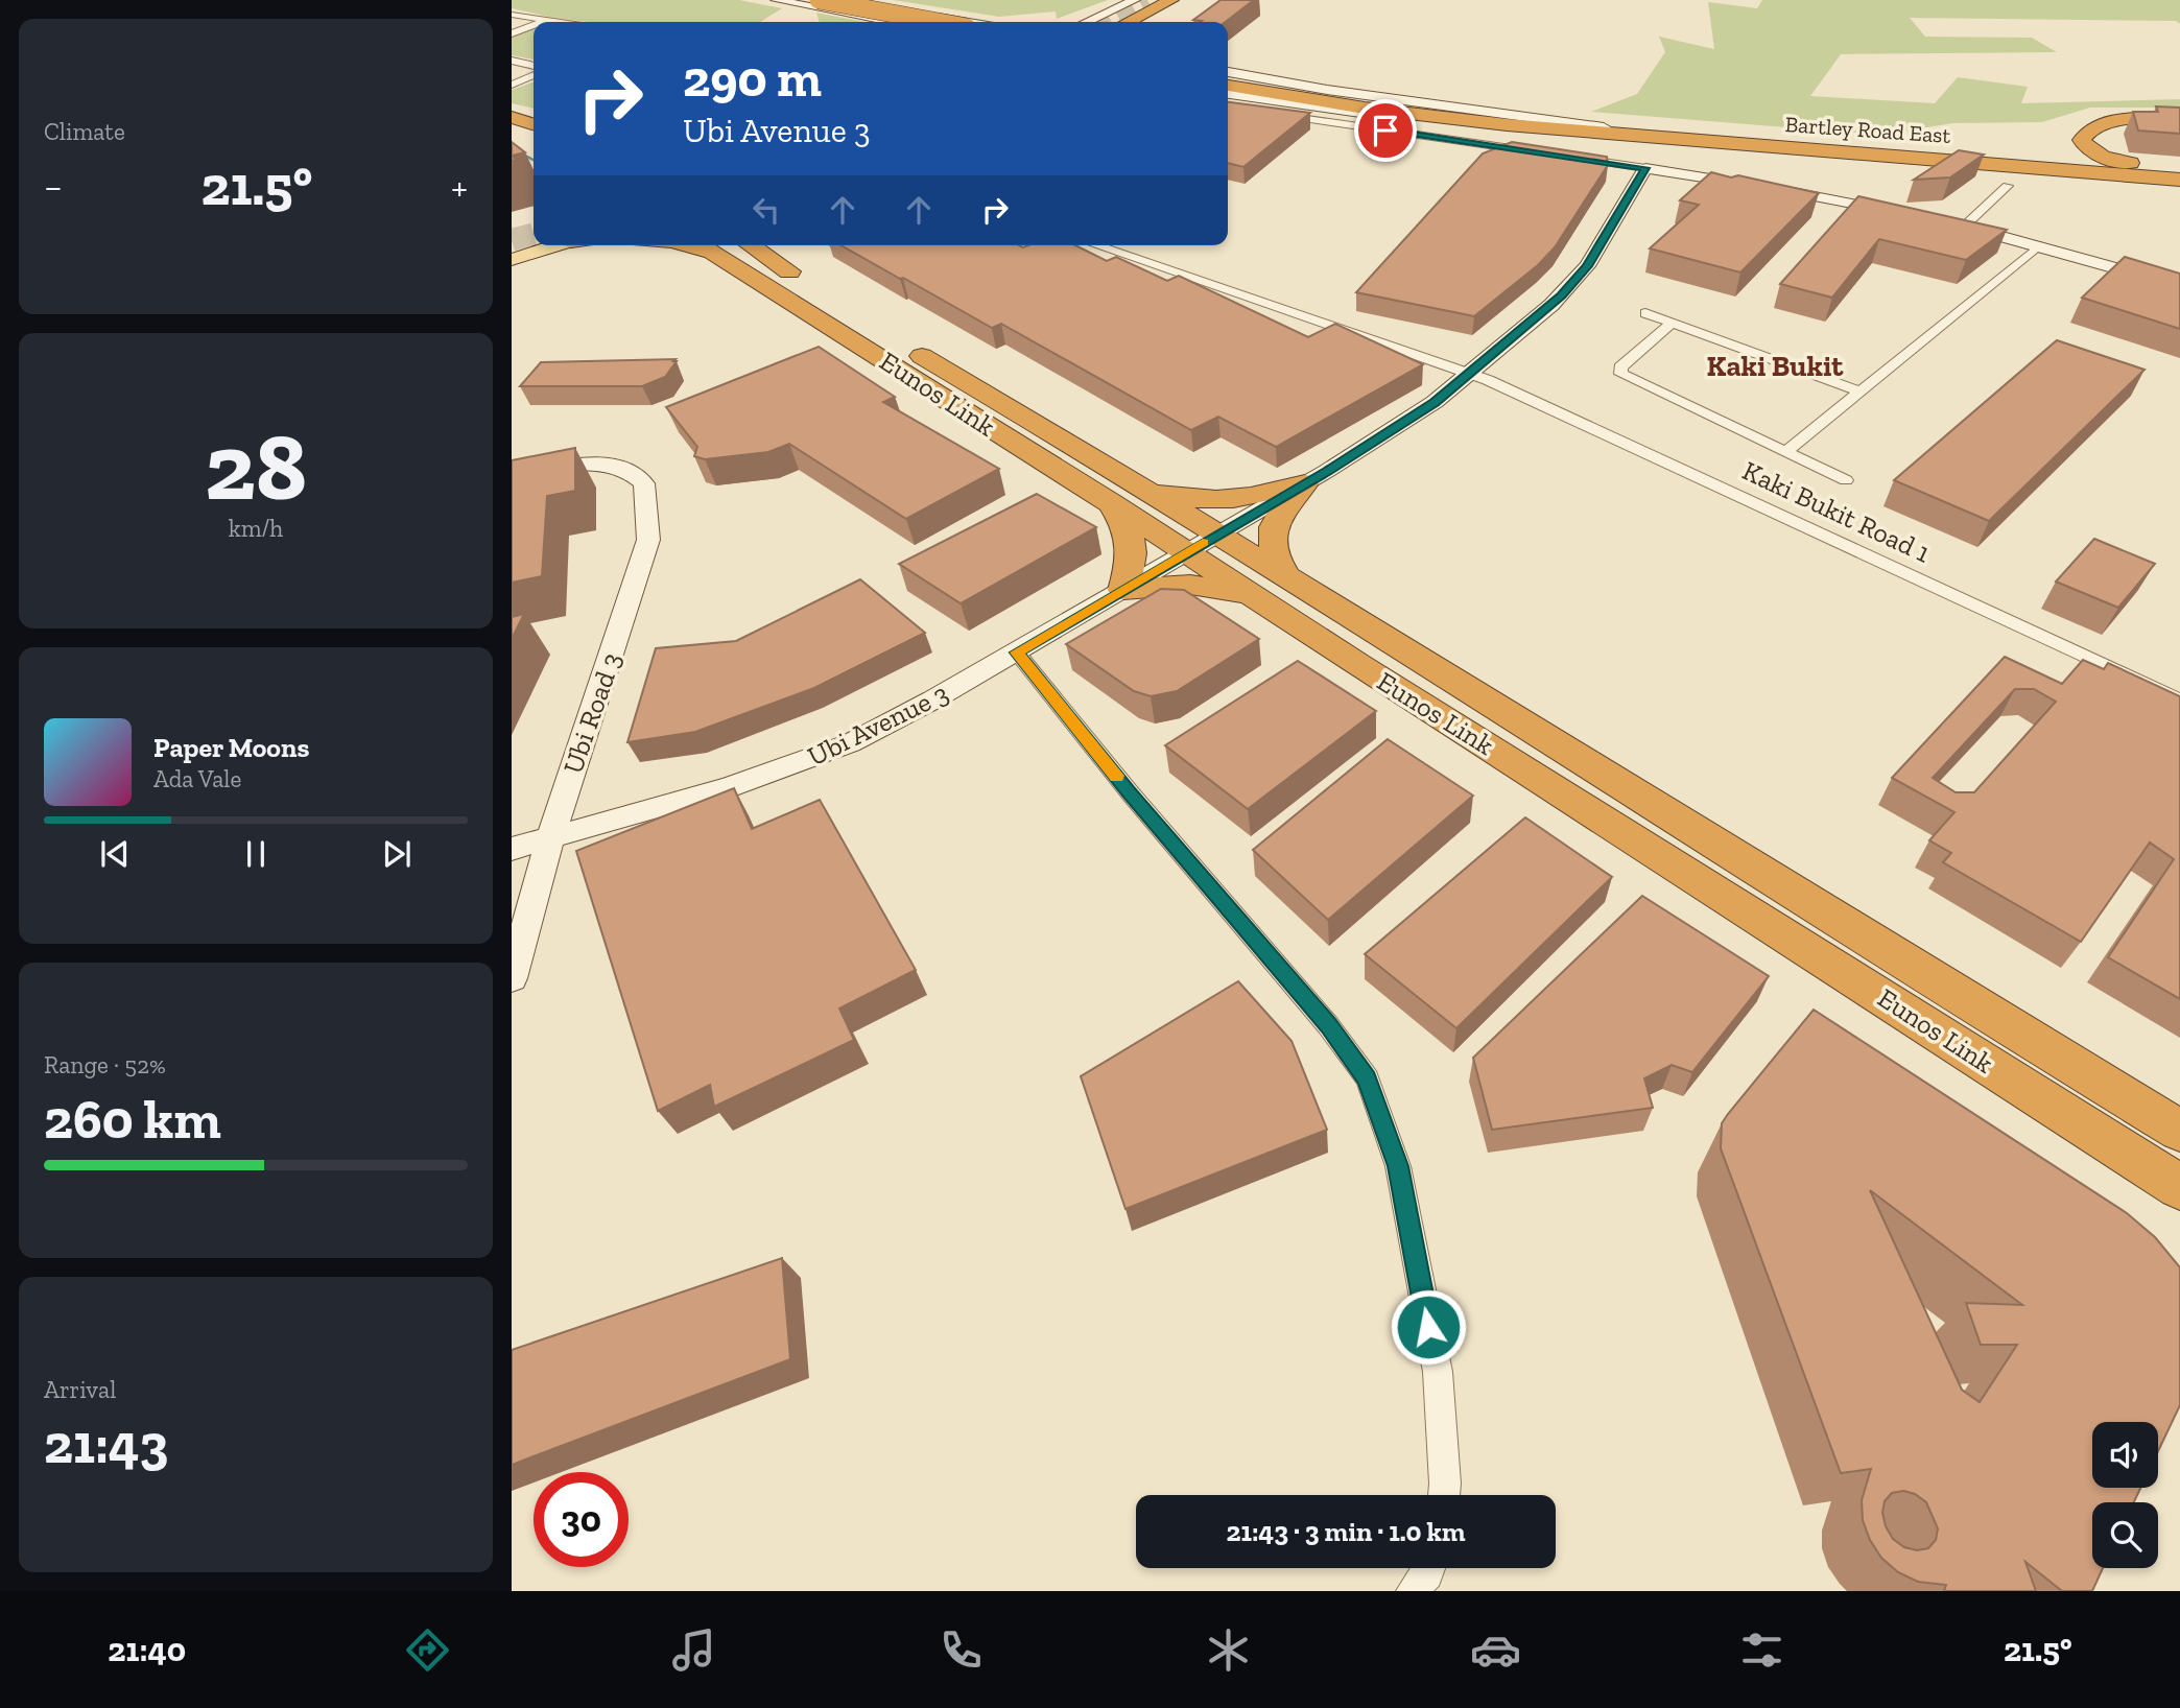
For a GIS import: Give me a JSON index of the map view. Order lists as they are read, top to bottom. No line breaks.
{"streets":{"highway":["Bartley Road East","Eunos Link"],"street":["Kaki Bukit Road 1","Ubi Road 3","Ubi Avenue 3"]},"crossings":[["Eunos Link","Ubi Avenue 3"],["Kaki Bukit Road 1","Ubi Avenue 3"],["Ubi Road 3","Ubi Avenue 3"]],"districts":["Kaki Bukit"],"page":{"tile":["Climate",["28","km/h"],["Range · 52%","260 km"],["Arrival","21:43"]],"turn":["290 m","Ubi Avenue 3"],"heat":["−","21.5°","+"],"song":["Paper Moons","Ada Vale"],"limit":"30","trip":"21:43 · 3 min · 1.0 km","tabs":["21:40","21.5°"]}}
